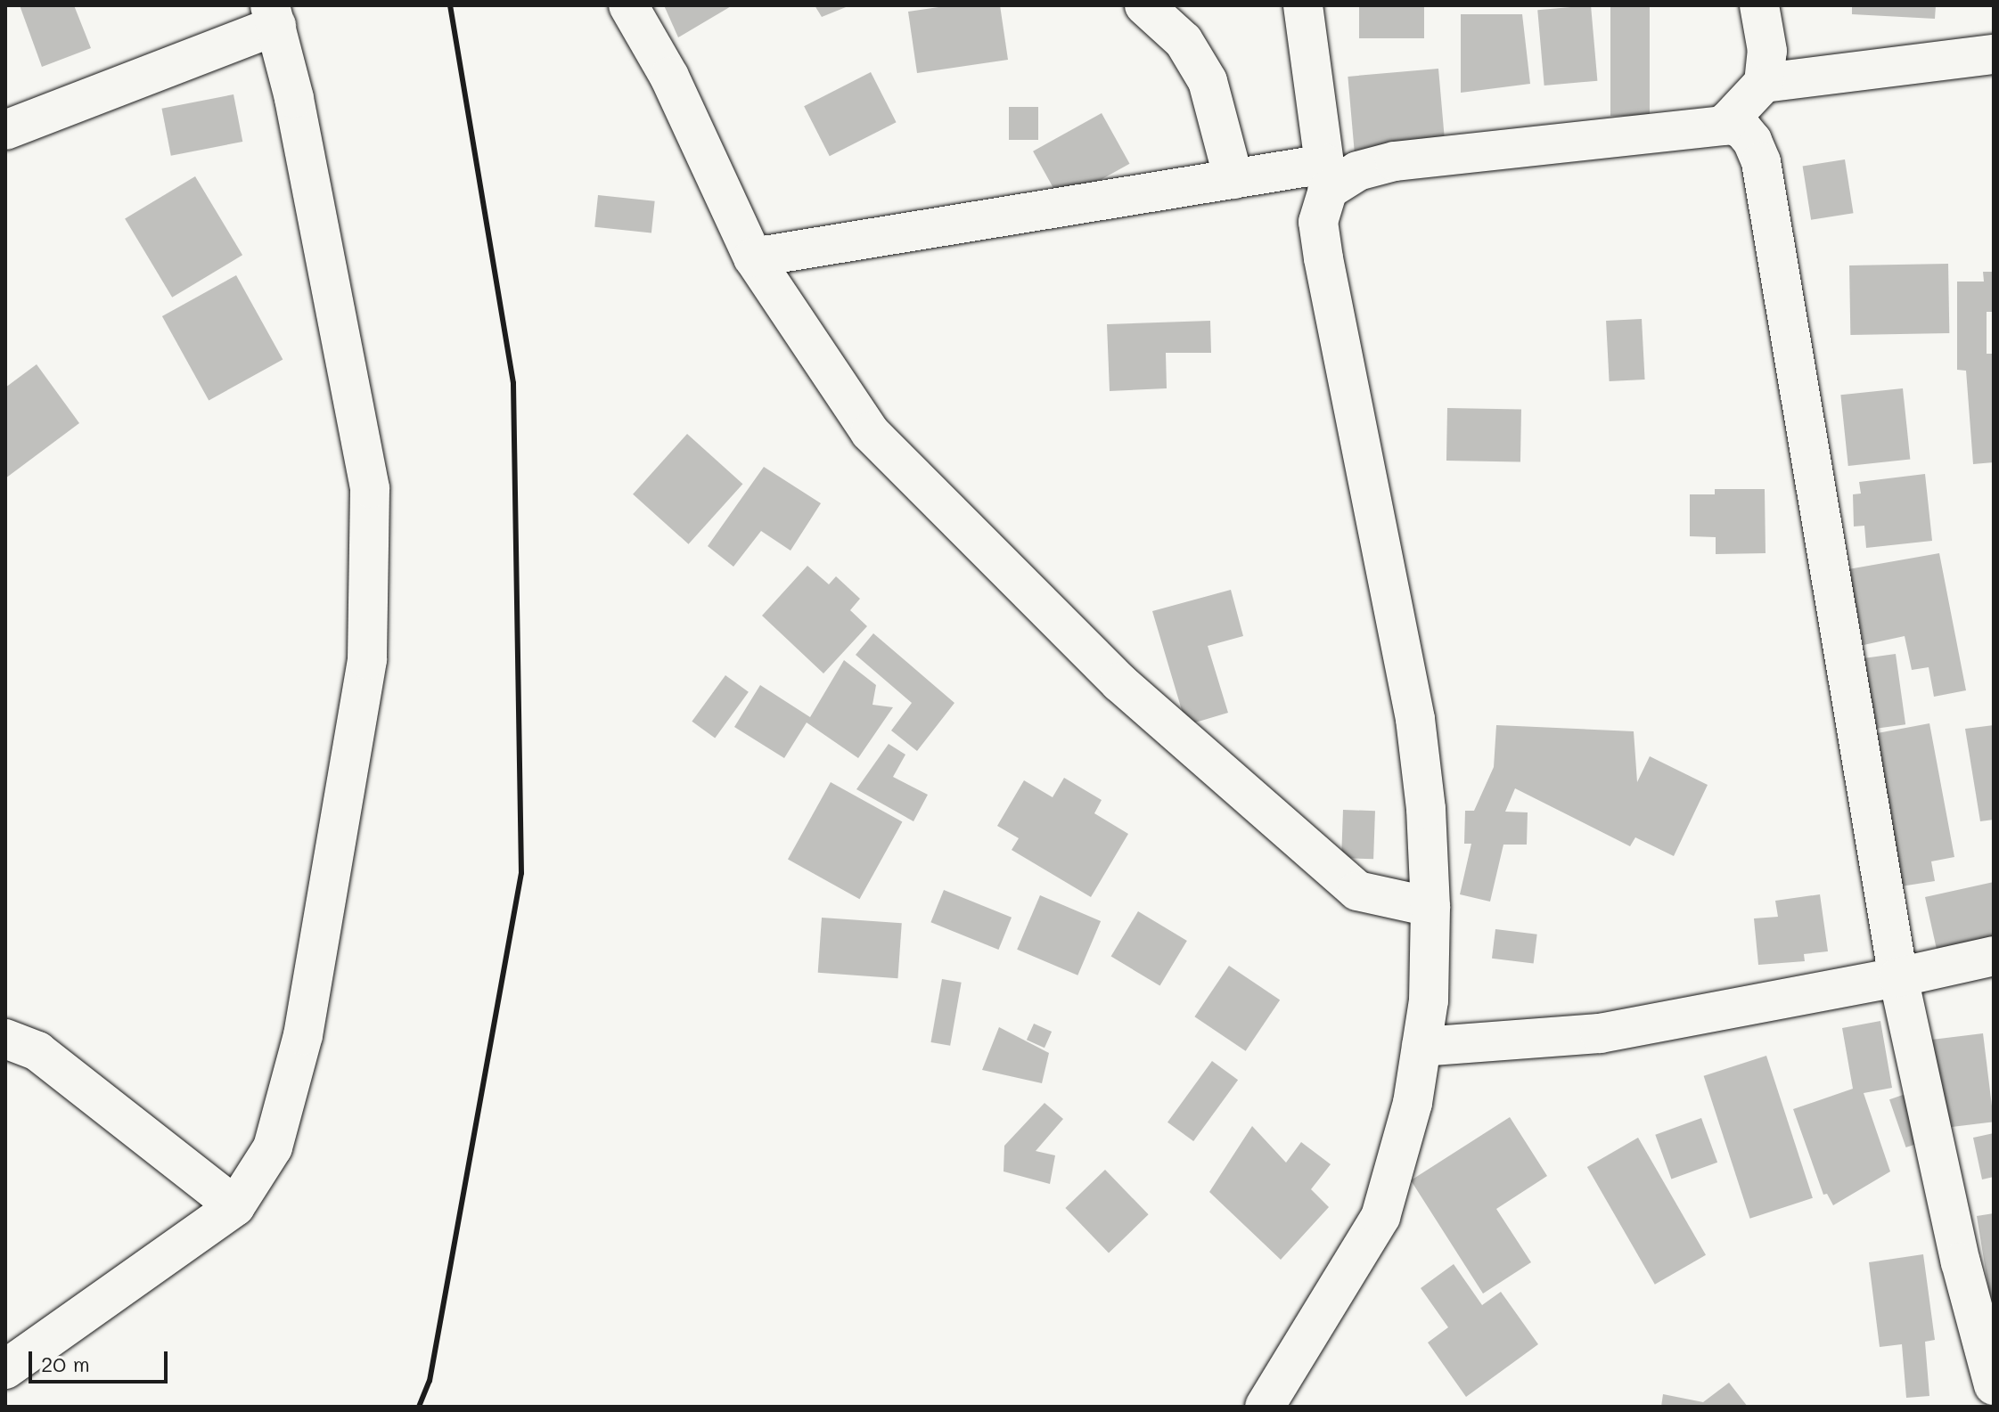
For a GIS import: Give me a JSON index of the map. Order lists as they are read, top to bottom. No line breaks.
{"scale_bar":"20 m"}
